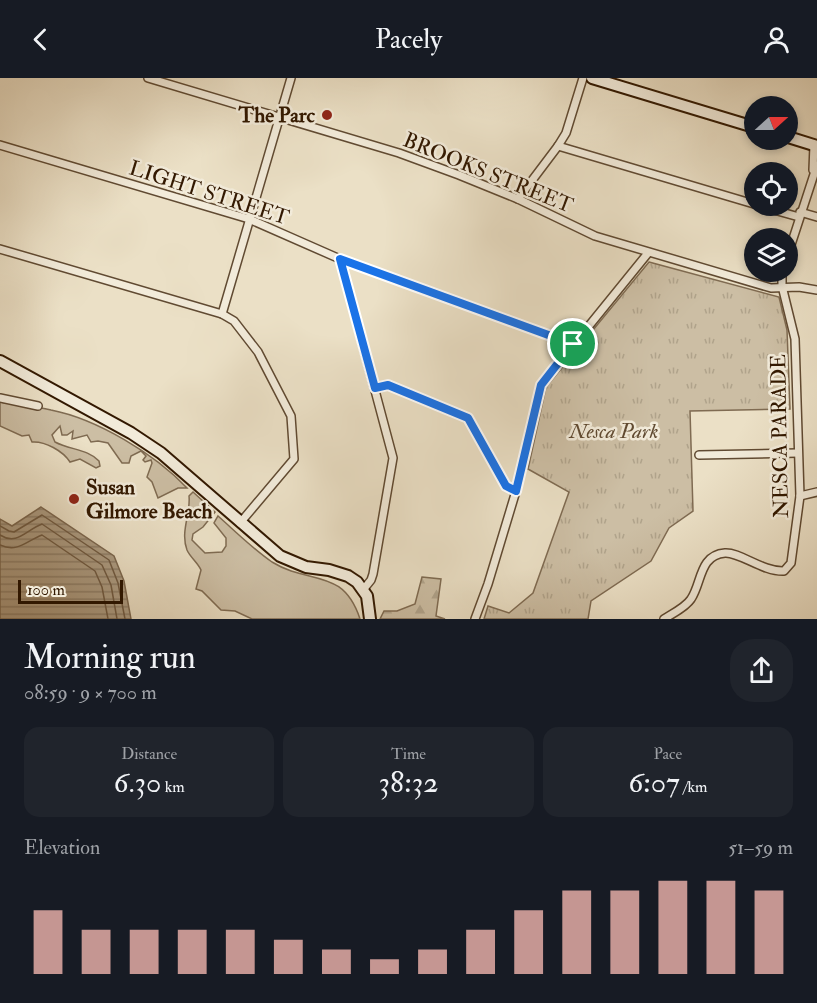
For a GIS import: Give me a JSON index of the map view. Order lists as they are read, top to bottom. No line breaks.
{"streets":{"street":["BROOKS STREET","LIGHT STREET","NESCA PARADE"]},"crossings":[["BROOKS STREET","NESCA PARADE"]],"parks":["Nesca Park"],"places":["The Parc","Susan Gilmore Beach"],"scale_bar":"100 m","north":"right","page":{"header":"Pacely","scale":"100 m","heading":["Morning run","08:59 · 9 × 700 m"],"stats":[["Distance","6.30 km"],["Time","38:32"],["Pace","6:07 /km"]],"chart":["Elevation","51–59 m"]}}
